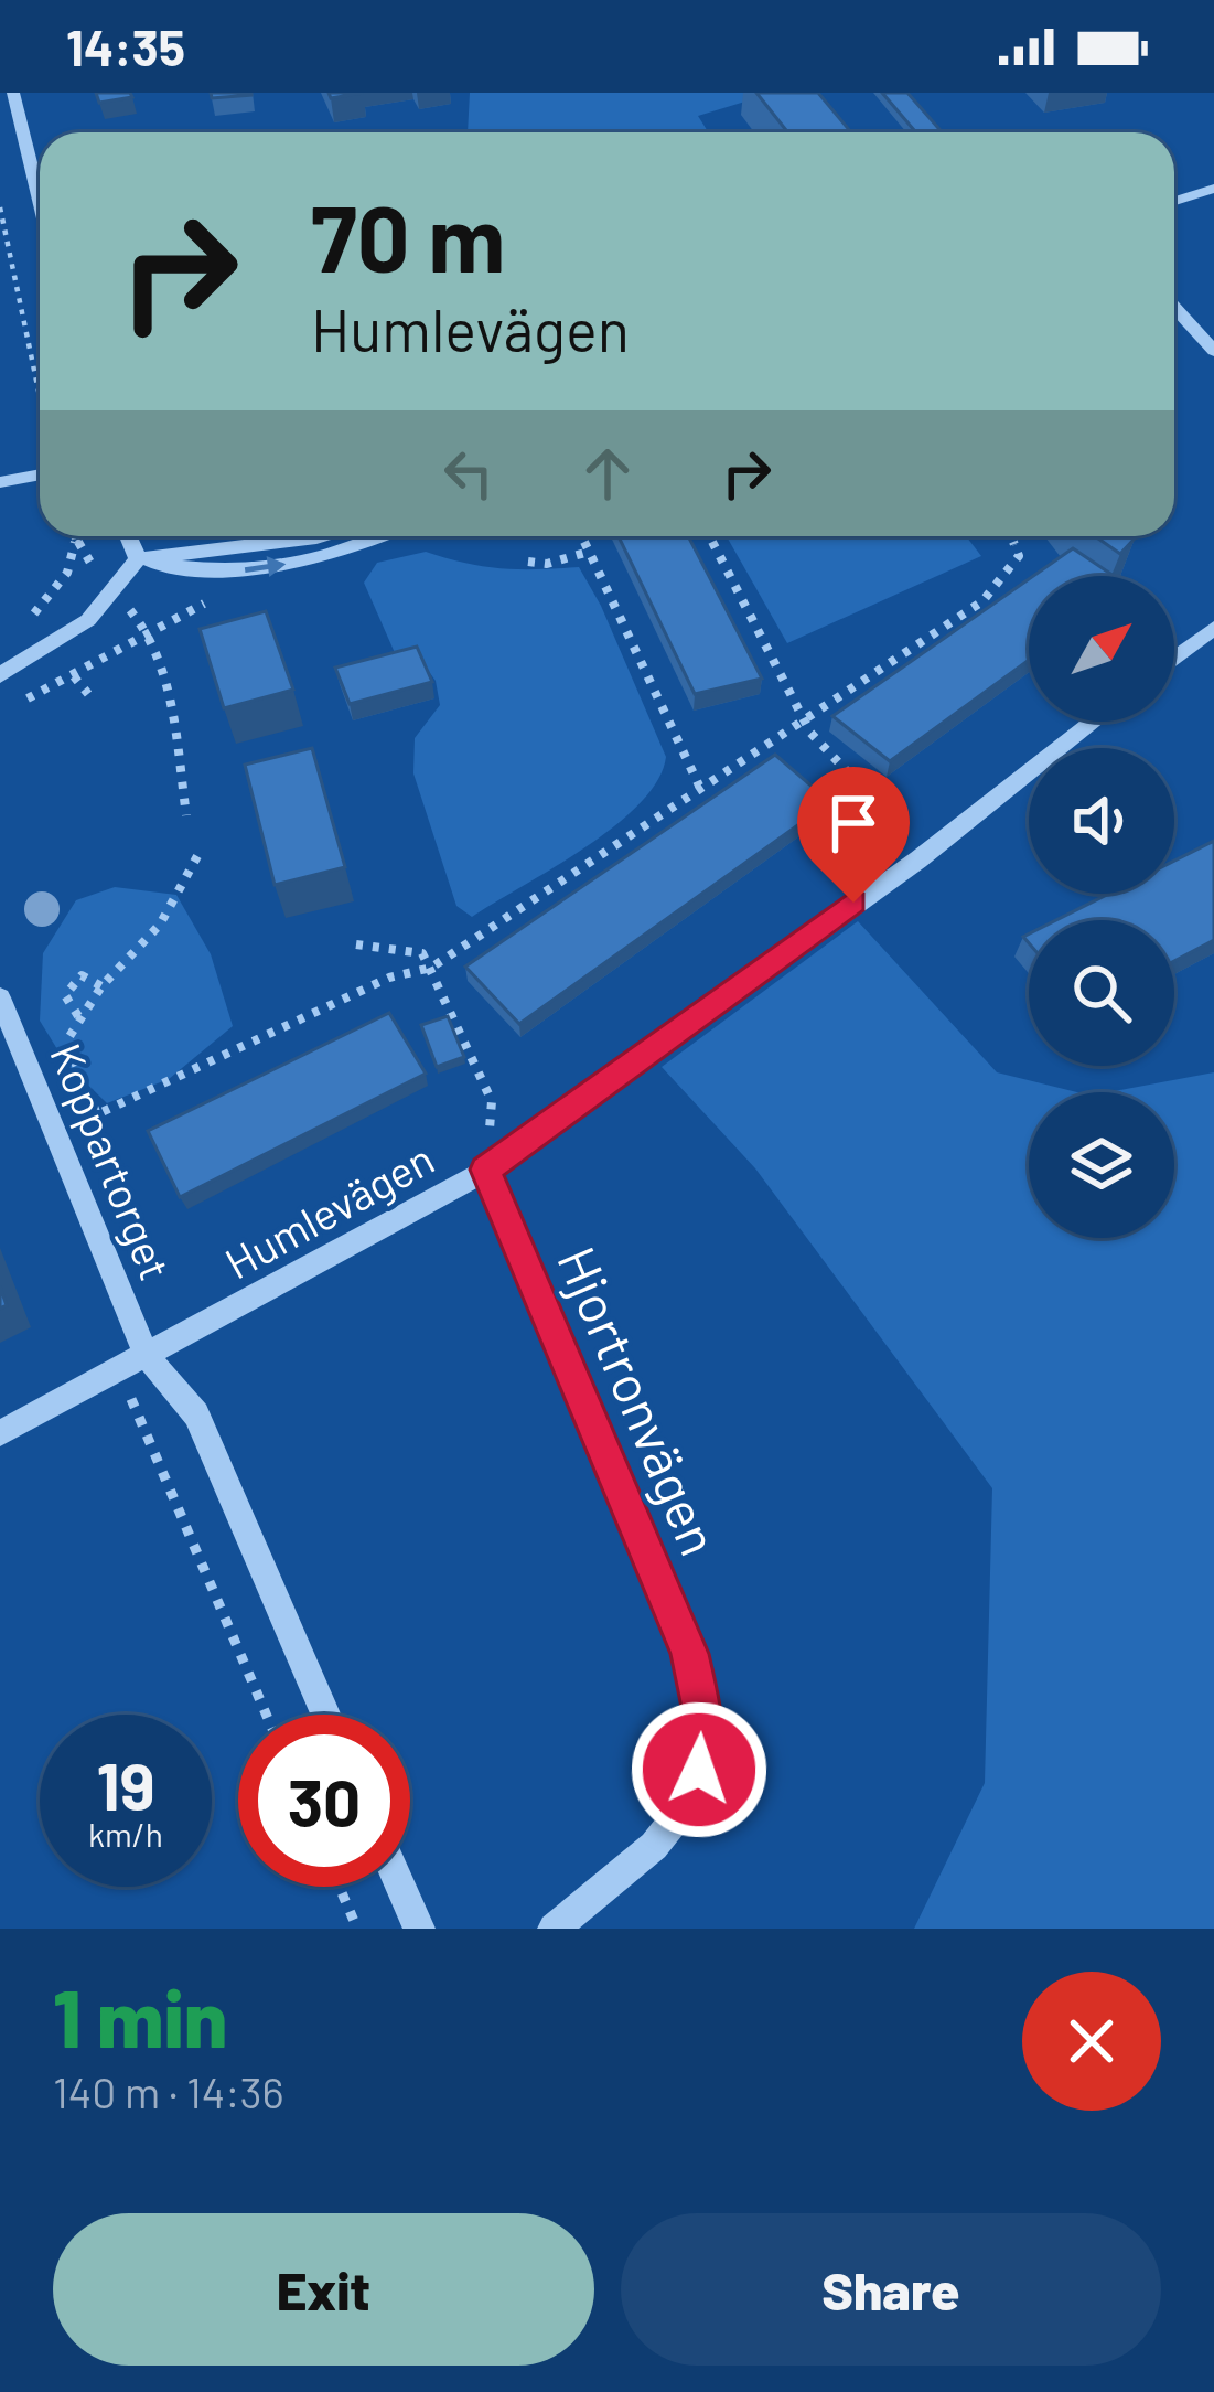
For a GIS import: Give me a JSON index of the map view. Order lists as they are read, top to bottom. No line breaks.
{"streets":{"street":["Koppartorget","Humlevägen","Hjortronvägen"]},"crossings":[["Koppartorget","Humlevägen"],["Humlevägen","Hjortronvägen"]],"north":"top right","page":{"status":"14:35","turn":["70 m","Humlevägen"],"speed":"19 km/h","limit":"30","heading":["1 min","140 m · 14:36"],"buttons":["Exit","Share"]}}
